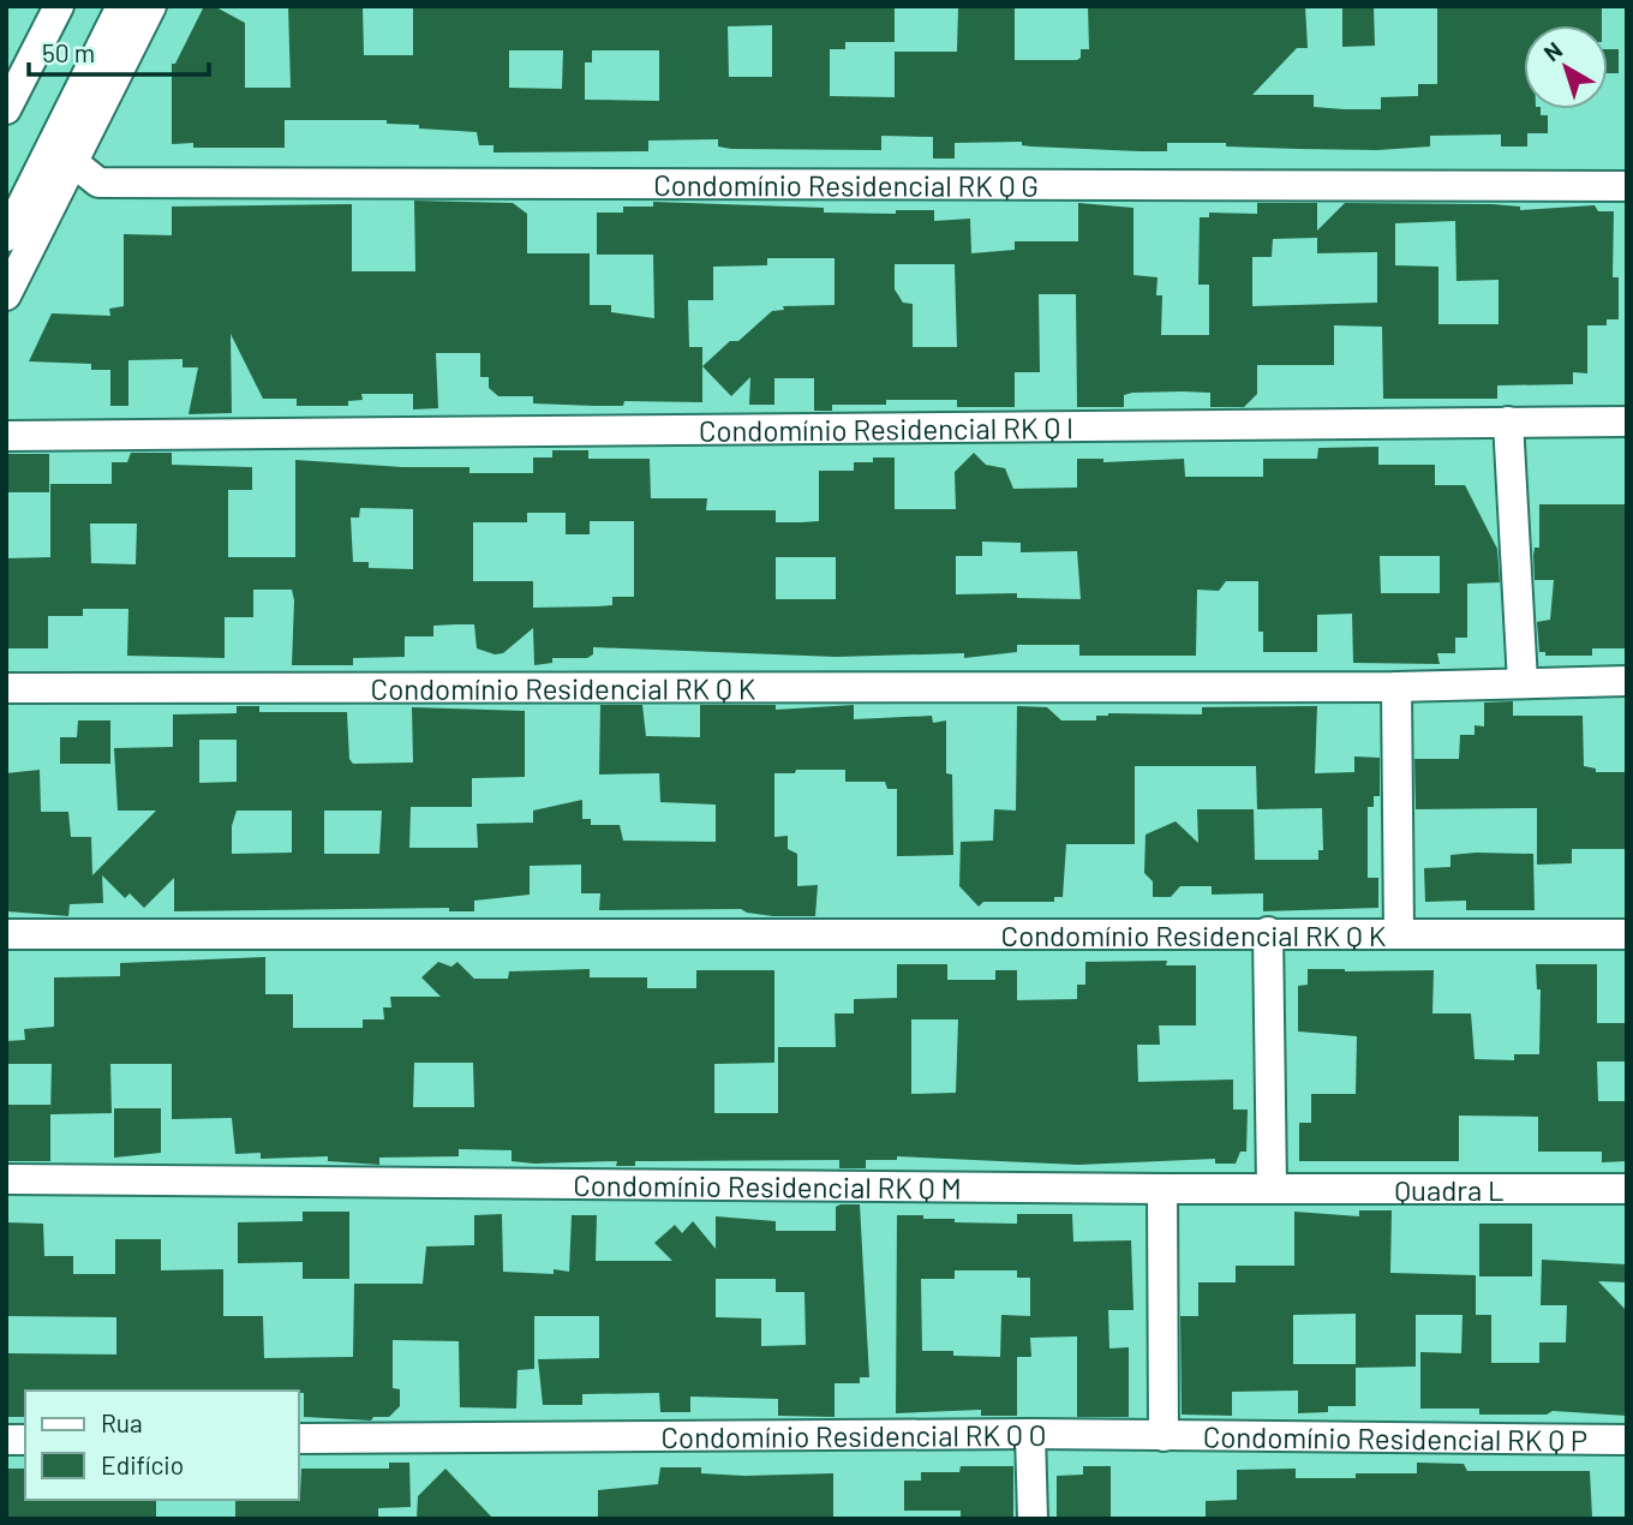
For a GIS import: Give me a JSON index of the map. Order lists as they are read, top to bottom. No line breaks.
{"streets":{"street":["Condomínio Residencial RK Q G","Condomínio Residencial RK Q I","Condomínio Residencial RK Q K","Condomínio Residencial RK Q M","Quadra L","Condomínio Residencial RK Q O","Condomínio Residencial RK Q P"]},"crossings":[["Condomínio Residencial RK Q M","Quadra L"],["Condomínio Residencial RK Q O","Condomínio Residencial RK Q P"]],"legend":["Rua","Edifício"],"scale_bar":"50 m","north":"top left"}
